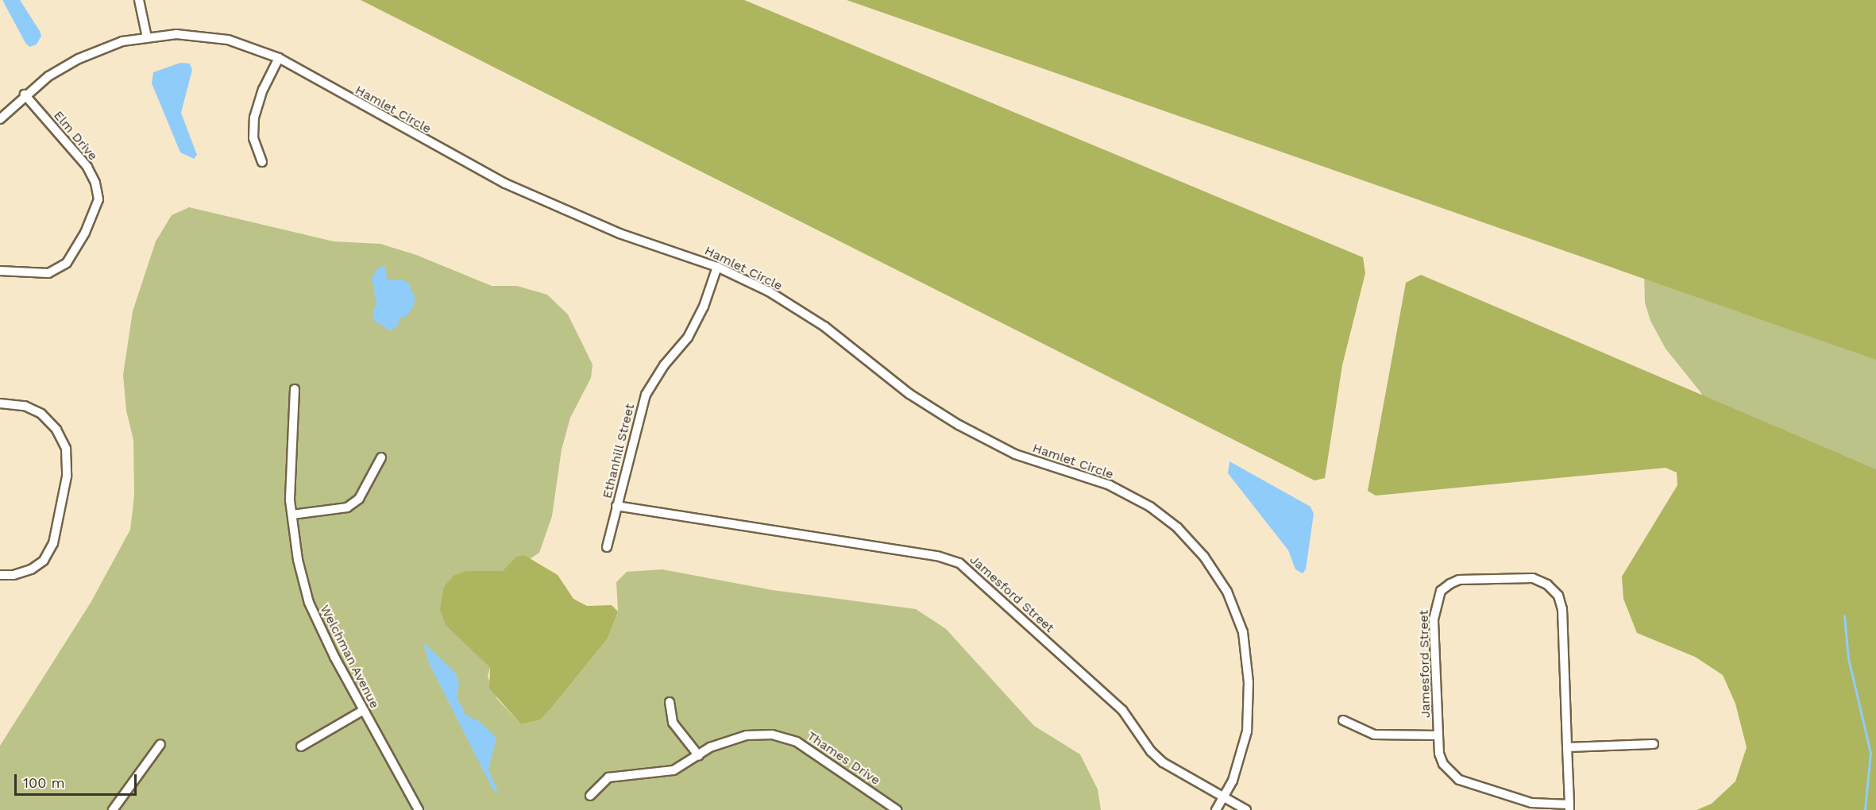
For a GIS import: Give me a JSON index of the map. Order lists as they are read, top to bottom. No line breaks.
{"streets":{"street":["Hamlet Circle","Elm Drive","Ethanhill Street","Jamesford Street","Welchman Avenue","Thames Drive"]},"crossings":[["Hamlet Circle","Elm Drive"],["Hamlet Circle","Ethanhill Street"],["Hamlet Circle","Jamesford Street"],["Ethanhill Street","Jamesford Street"]],"scale_bar":"100 m"}
